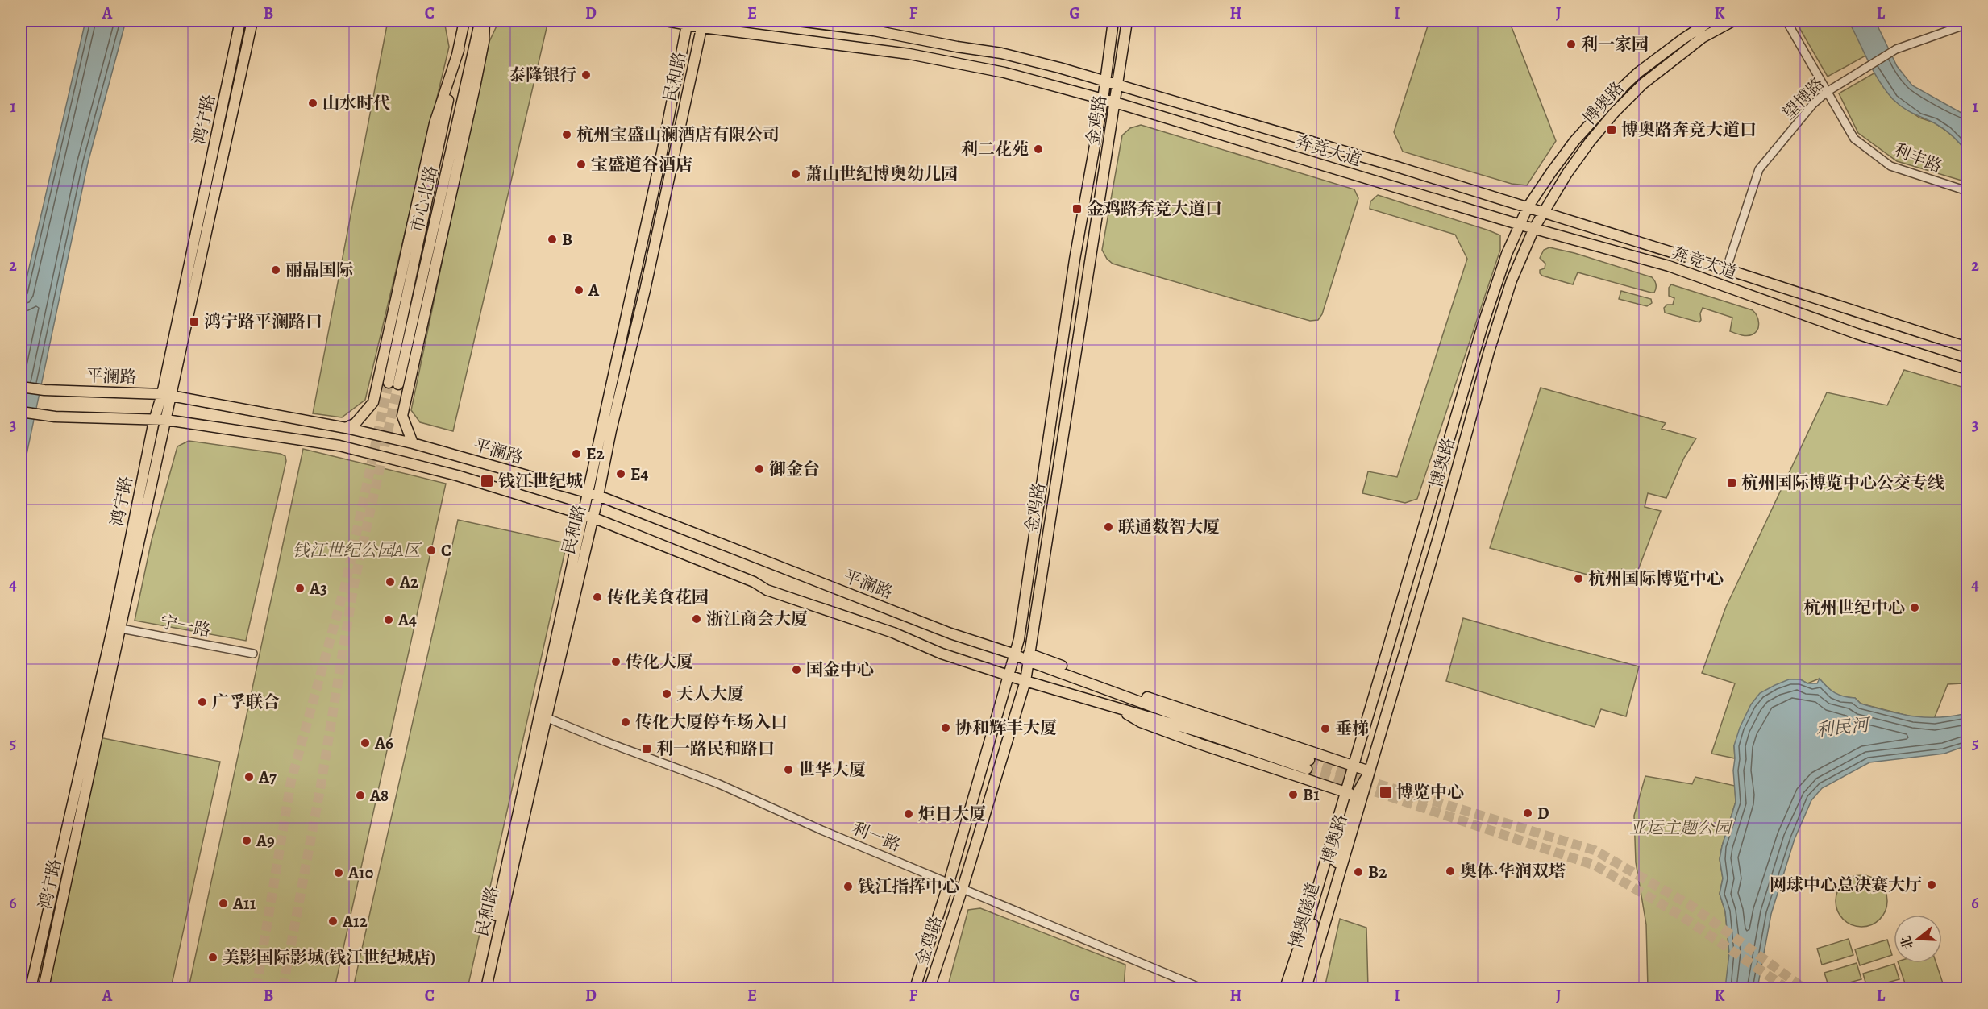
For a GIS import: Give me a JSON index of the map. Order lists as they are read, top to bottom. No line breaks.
{"streets":{"main road":["民和路","博奥路","鸿宁路","金鸡路","奔竞大道","市心北路","平澜路","博奥隧道"],"street":["望博路","利丰路","宁一路","利一路"]},"crossings":[["民和路","奔竞大道"],["民和路","平澜路"],["民和路","利一路"],["望博路","利丰路"],["博奥路","奔竞大道"],["博奥路","博奥隧道"],["鸿宁路","平澜路"],["鸿宁路","宁一路"],["金鸡路","奔竞大道"],["金鸡路","平澜路"],["金鸡路","利一路"]],"water":["利民河"],"parks":["钱江世纪公园A区","亚运主题公园"],"places":{"other":["利一家园","泰隆银行","山水时代","杭州宝盛山澜酒店有限公司","利二花苑","宝盛道谷酒店","萧山世纪博奥幼儿园","B","丽晶国际","A","E2","御金台","E4","联通数智大厦","C","杭州国际博览中心","A2","A3","传化美食花园","杭州世纪中心","浙江商会大厦","A4","传化大厦","国金中心","天人大厦","广孚联合","传化大厦停车场入口","协和辉丰大厦","垂梯","A6","世华大厦","A7","B1","A8","D","炬日大厦","A9","奥体·华润双塔","B2","A10","网球中心总决赛大厅","钱江指挥中心","A11","A12","美影国际影城(钱江世纪城店)"],"transit":["博奥路奔竞大道口","金鸡路奔竞大道口","鸿宁路平澜路口","钱江世纪城","杭州国际博览中心公交专线","利一路民和路口","博览中心"]},"north":"left","grid":{"columns":["A","B","C","D","E","F","G","H","I","J","K","L"],"rows":["1","2","3","4","5","6"]}}
